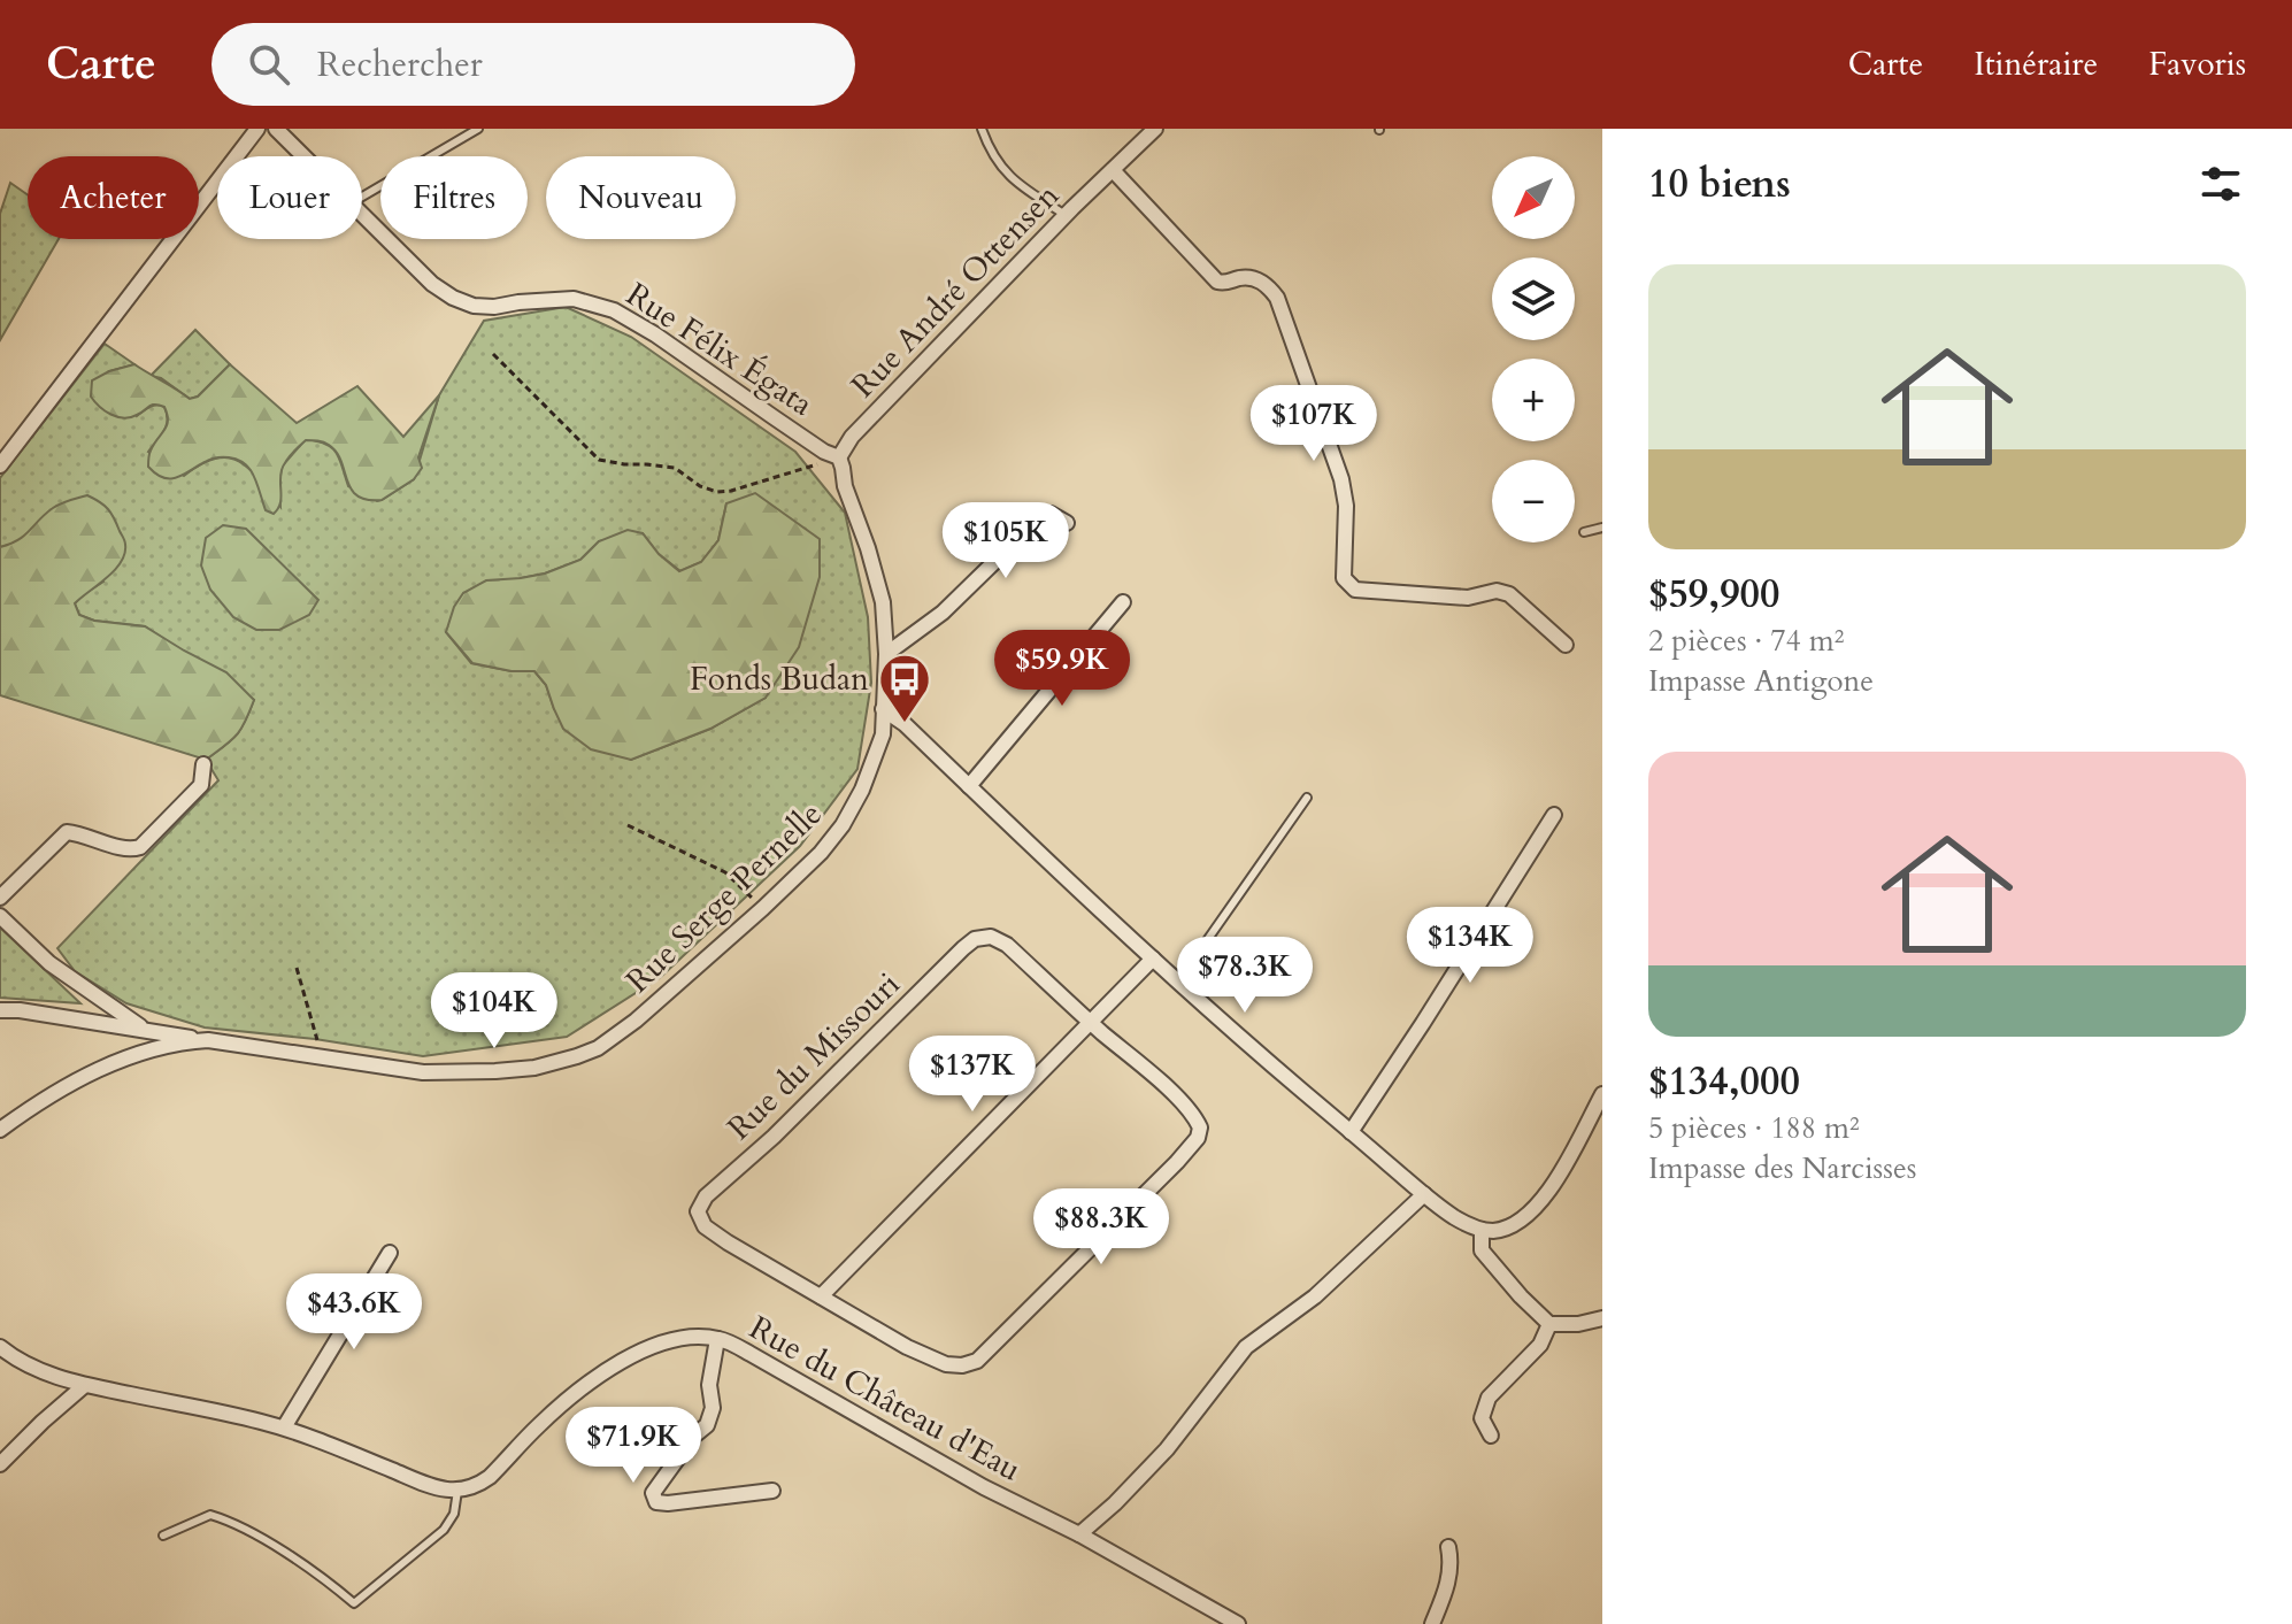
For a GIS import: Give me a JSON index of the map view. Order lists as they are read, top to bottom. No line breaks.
{"streets":{"street":["Rue André Ottensen","Rue Félix Égata","Rue Serge Pernelle","Rue du Missouri","Rue du Château d'Eau"]},"crossings":[["Rue André Ottensen","Rue Félix Égata"],["Rue André Ottensen","Rue Serge Pernelle"],["Rue Félix Égata","Rue Serge Pernelle"]],"places":{"bus stop":["Fonds Budan"]},"north":"bottom left","page":{"header":"Carte","search":"Rechercher","nav":["Carte","Itinéraire","Favoris"],"heading":"10 biens","map_buttons":["+","−"],"chip":["Acheter","Louer","Filtres","Nouveau"],"list":[{"name":"$59,900","note":"2 pièces · 74 m² · Impasse Antigone"},{"name":"$134,000","note":"5 pièces · 188 m² · Impasse des Narcisses"}],"price":["$107K","$105K","$59.9K","$134K","$78.3K","$104K","$137K","$88.3K","$43.6K","$71.9K"]}}
